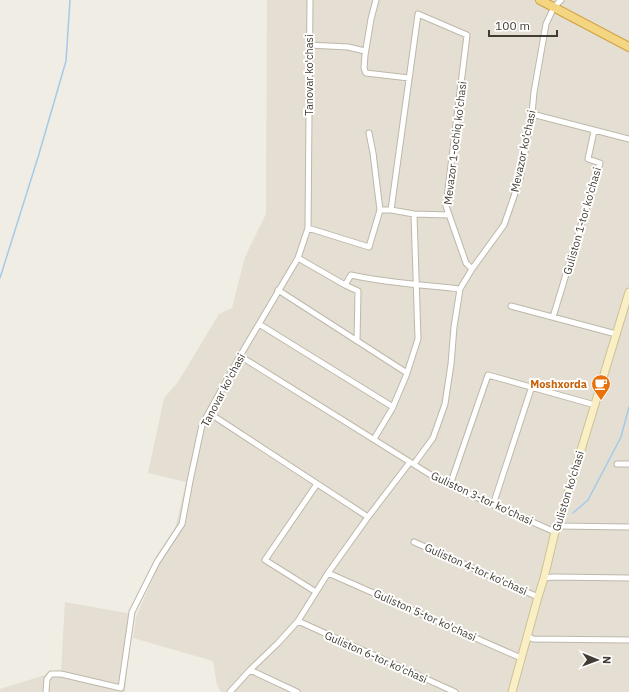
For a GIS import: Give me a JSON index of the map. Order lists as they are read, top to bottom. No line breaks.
{"streets":{"main road":["Guliston ko'chasi"],"street":["Tanovar ko'chasi","Mevazor 1-ochiq ko'chasi","Mevazor ko'chasi","Guliston 1-tor ko'chasi","Guliston 3-tor ko'chasi","Guliston 4-tor ko'chasi","Guliston 5-tor ko'chasi","Guliston 6-tor ko'chasi"]},"crossings":[["Tanovar ko'chasi","Guliston 3-tor ko'chasi"],["Mevazor 1-ochiq ko'chasi","Mevazor ko'chasi"],["Mevazor ko'chasi","Guliston 3-tor ko'chasi"],["Mevazor ko'chasi","Guliston 5-tor ko'chasi"],["Mevazor ko'chasi","Guliston 6-tor ko'chasi"],["Guliston ko'chasi","Guliston 3-tor ko'chasi"],["Guliston ko'chasi","Guliston 4-tor ko'chasi"],["Guliston ko'chasi","Guliston 5-tor ko'chasi"]],"places":{"cafe":["Moshxorda"]},"scale_bar":"100 m","north":"right"}
